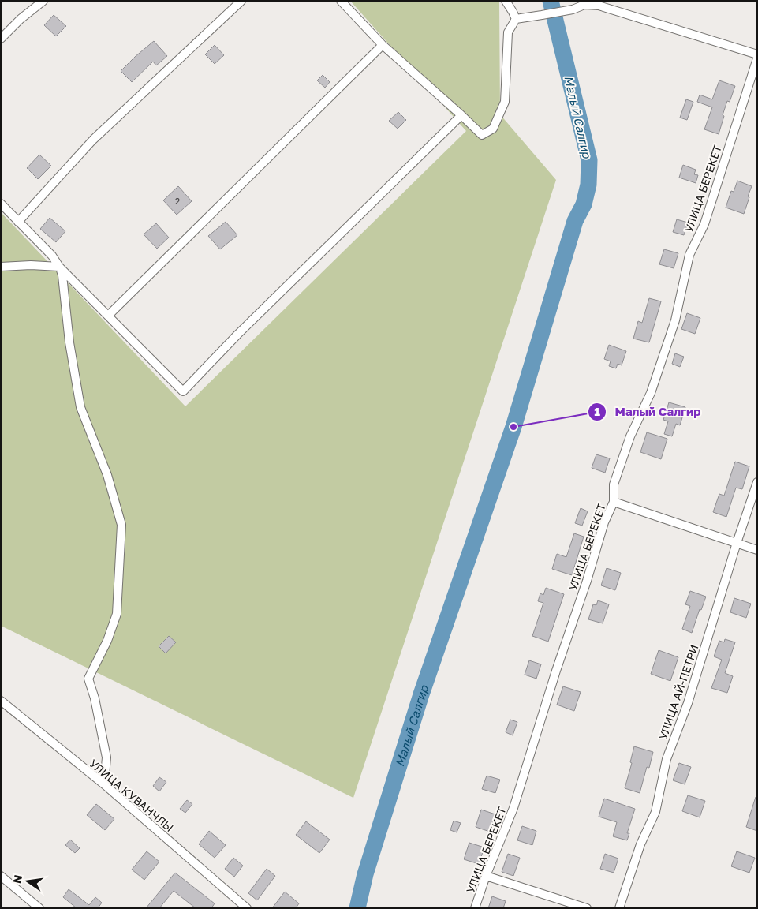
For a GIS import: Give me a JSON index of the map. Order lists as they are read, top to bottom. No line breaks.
{"streets":{"street":["УЛИЦА БЕРЕКЕТ","УЛИЦА АЙ-ПЕТРИ","УЛИЦА КУВАНЧЛЫ"]},"water":["Малый Салгир"],"places":["Малый Салгир"],"house_numbers":["2"],"north":"left"}
